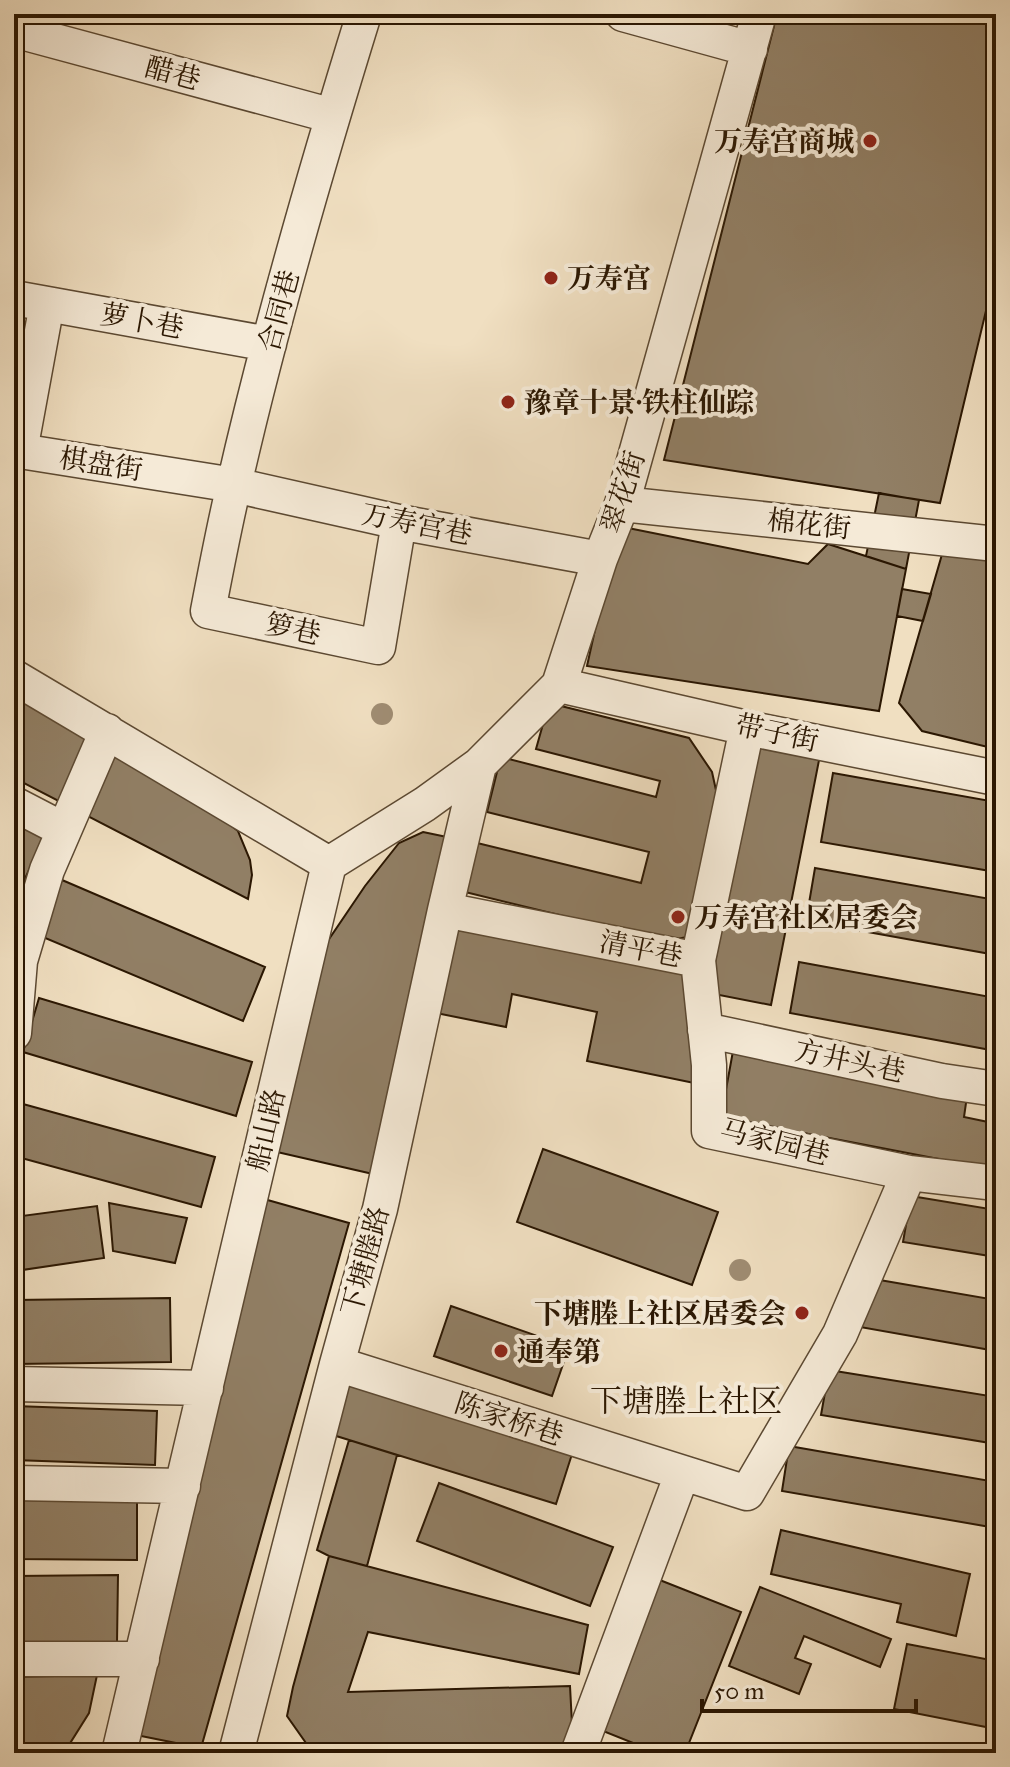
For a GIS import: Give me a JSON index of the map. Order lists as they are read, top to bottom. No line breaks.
{"streets":{"street":["醋巷","合同巷","萝卜巷","棋盘街","翠花街","万寿宫巷","棉花街","箩巷","带子街","清平巷","方井头巷","船山路","马家园巷","下塘塍路","陈家桥巷"]},"crossings":[["醋巷","合同巷"],["合同巷","萝卜巷"],["合同巷","棋盘街"],["合同巷","万寿宫巷"],["合同巷","箩巷"],["萝卜巷","棋盘街"],["棋盘街","万寿宫巷"],["翠花街","万寿宫巷"],["翠花街","棉花街"],["翠花街","带子街"],["翠花街","船山路"],["翠花街","下塘塍路"],["万寿宫巷","箩巷"],["带子街","清平巷"],["清平巷","马家园巷"],["清平巷","下塘塍路"],["方井头巷","马家园巷"],["马家园巷","陈家桥巷"],["下塘塍路","陈家桥巷"]],"districts":["下塘塍上社区"],"places":["万寿宫商城","万寿宫","豫章十景·铁柱仙踪","万寿宫社区居委会","下塘塍上社区居委会","通奉第"],"scale_bar":"50 m"}
